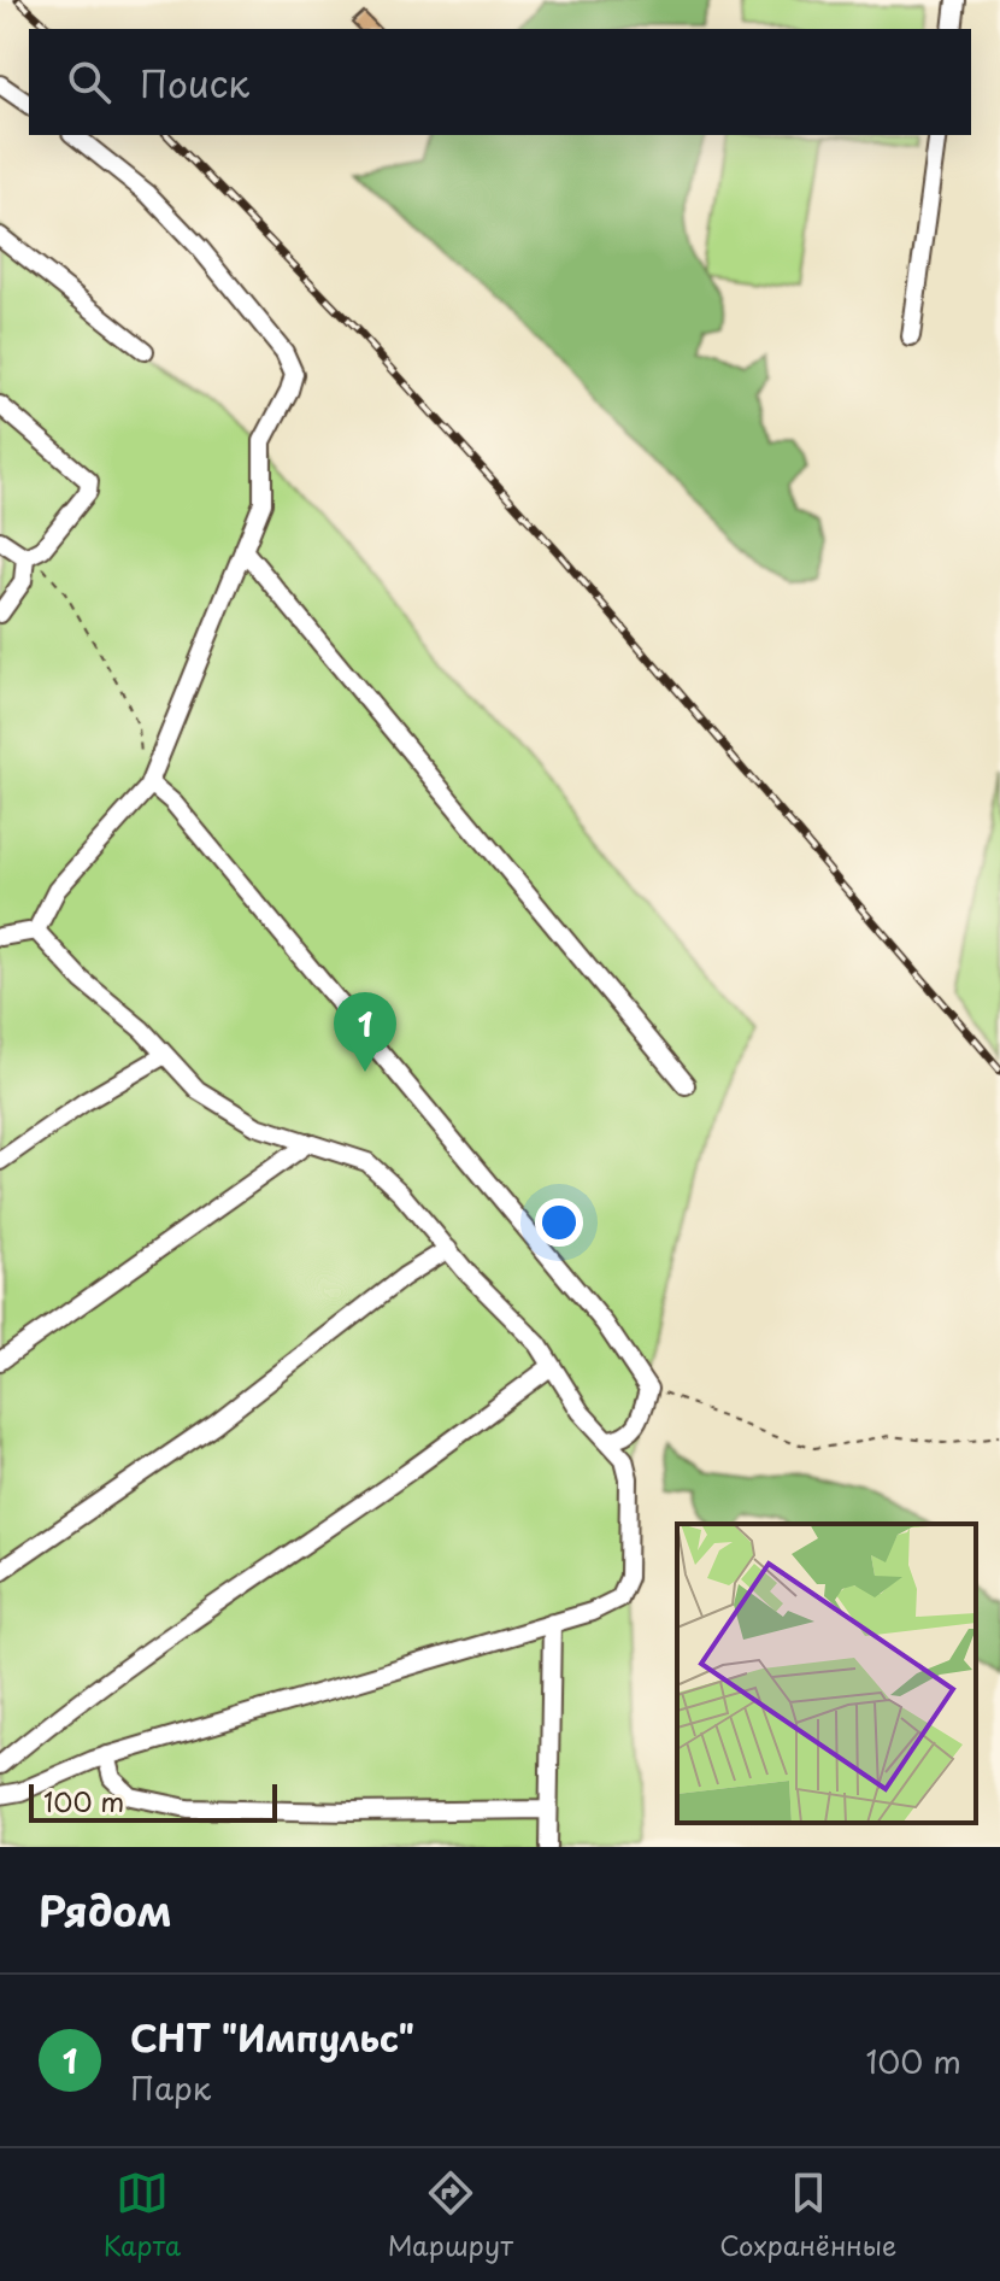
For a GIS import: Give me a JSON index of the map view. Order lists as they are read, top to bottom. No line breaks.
{"scale_bar":"100 m","page":{"search":"Поиск","pins":"1","scale":"100 m","heading":"Рядом","list":[{"mark":"1","name":"СНТ \"Импульс\"","note":"Парк","value":"100 m"}],"nav":["Карта","Маршрут","Сохранённые"]}}
